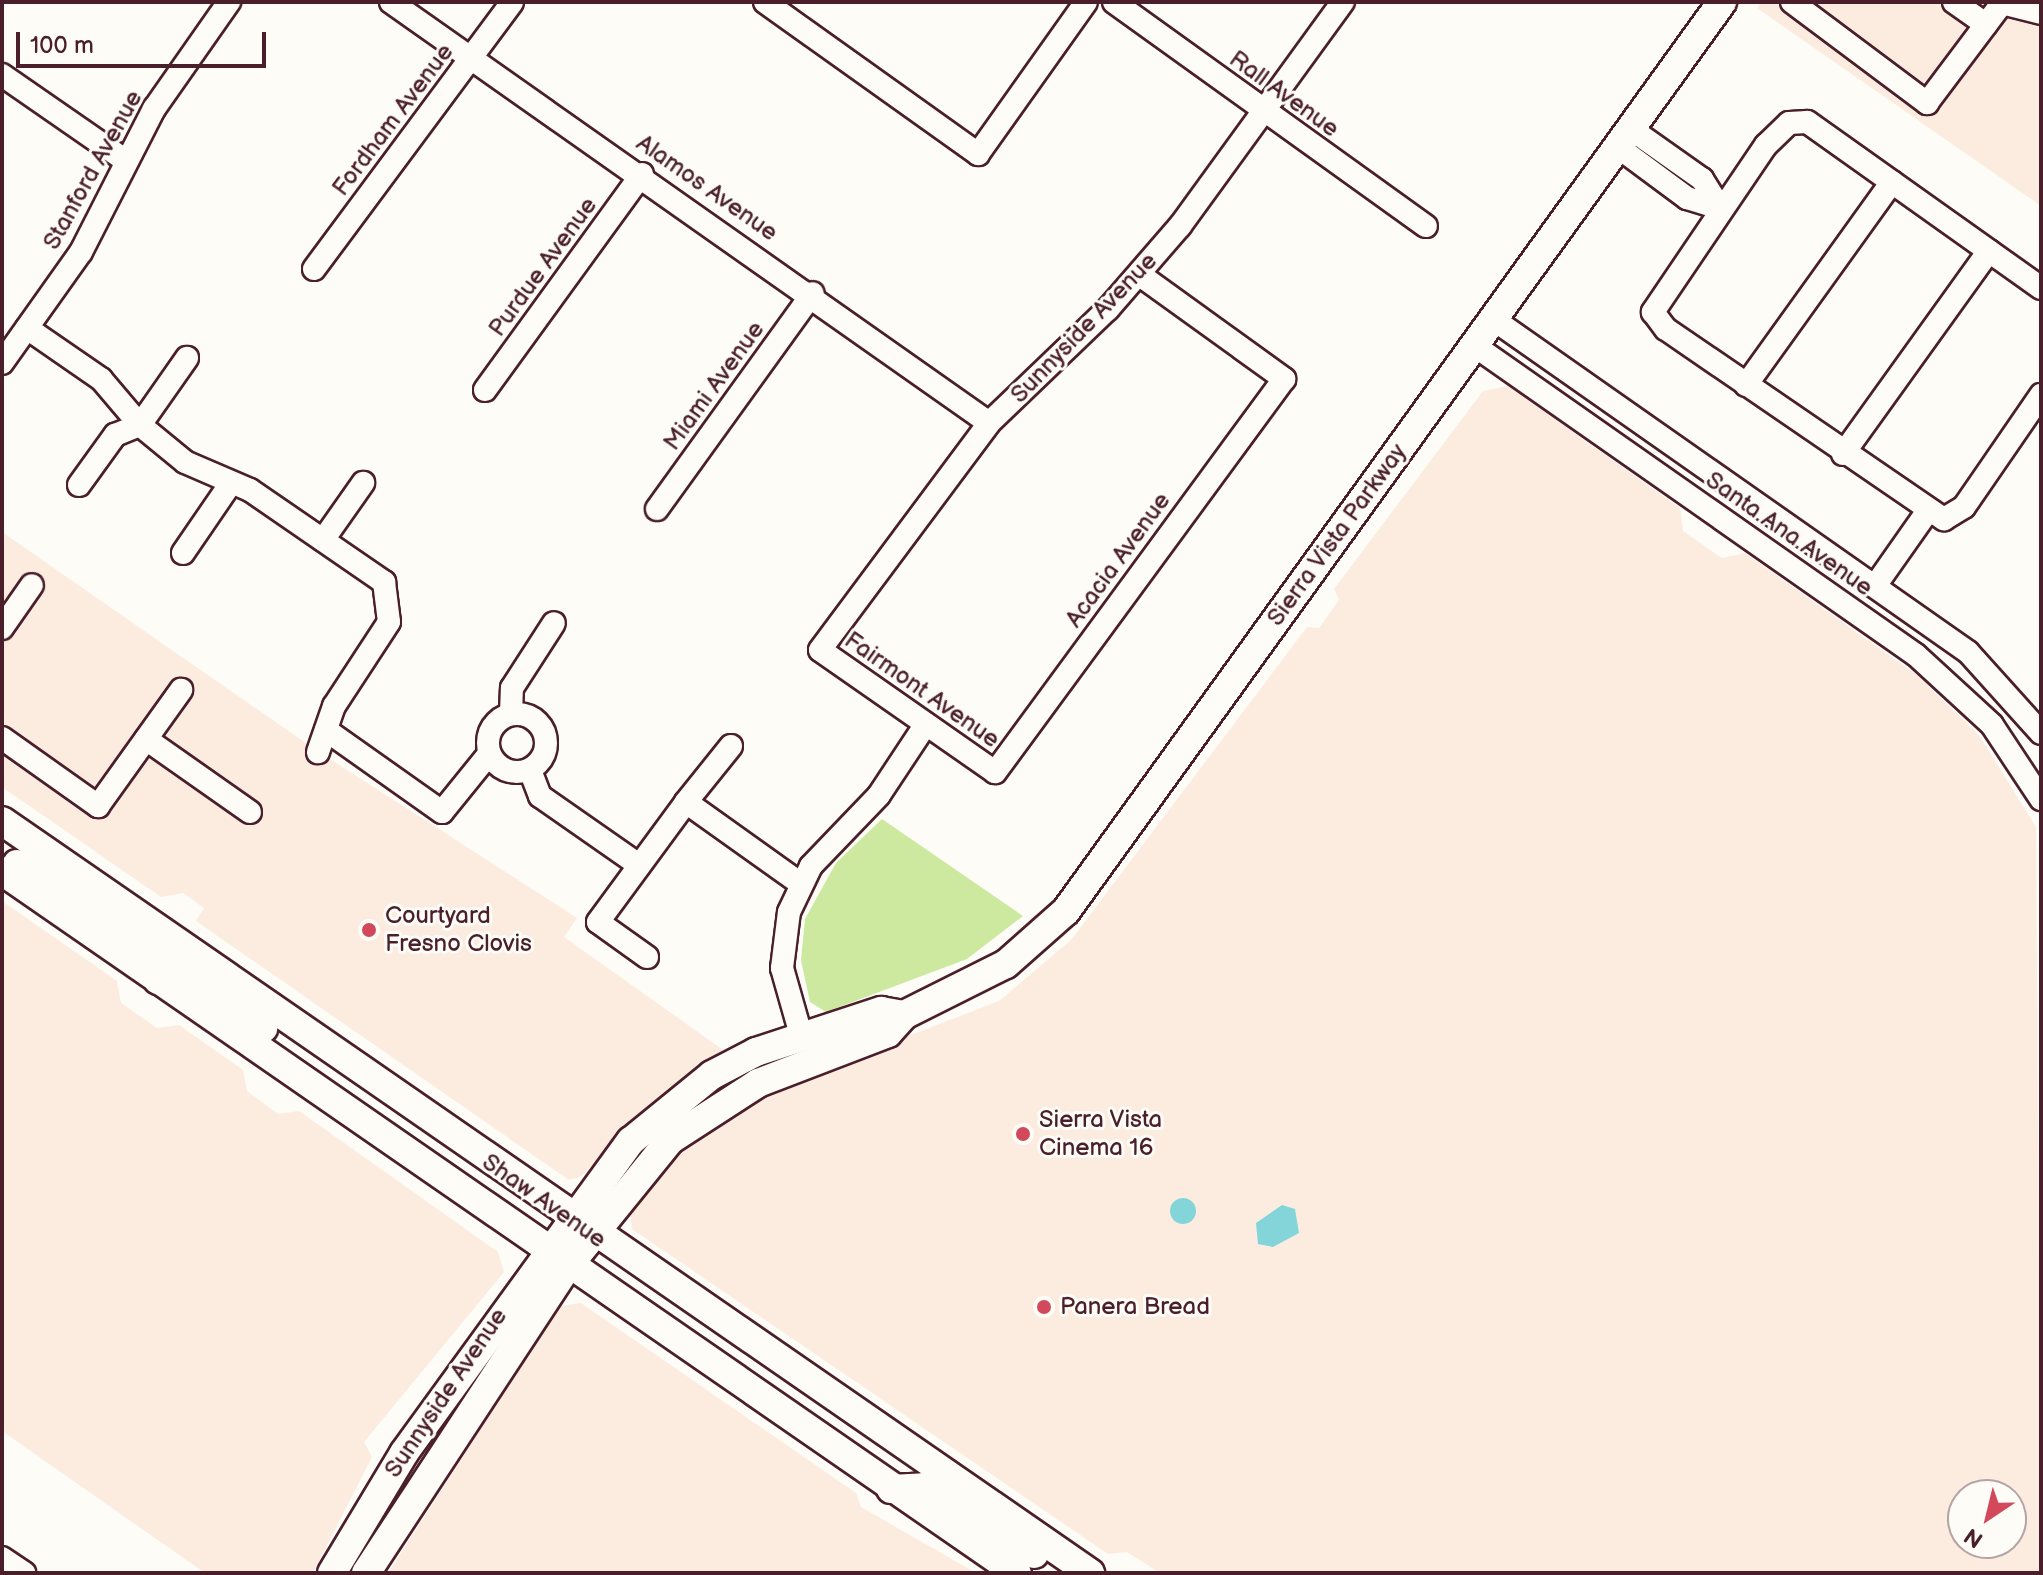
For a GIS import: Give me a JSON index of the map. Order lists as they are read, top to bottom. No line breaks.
{"streets":{"main road":["Sunnyside Avenue","Sierra Vista Parkway","Shaw Avenue"],"street":["Rall Avenue","Fordham Avenue","Stanford Avenue","Alamos Avenue","Purdue Avenue","Miami Avenue","Santa Ana Avenue","Acacia Avenue","Fairmont Avenue"]},"crossings":[["Rall Avenue","Sunnyside Avenue"],["Fordham Avenue","Alamos Avenue"],["Alamos Avenue","Purdue Avenue"],["Alamos Avenue","Sunnyside Avenue"],["Alamos Avenue","Miami Avenue"],["Sunnyside Avenue","Sierra Vista Parkway"],["Sunnyside Avenue","Acacia Avenue"],["Sunnyside Avenue","Fairmont Avenue"],["Sunnyside Avenue","Shaw Avenue"],["Santa Ana Avenue","Sierra Vista Parkway"],["Sierra Vista Parkway","Shaw Avenue"],["Acacia Avenue","Fairmont Avenue"]],"places":["Courtyard Fresno Clovis","Sierra Vista Cinema 16","Panera Bread"],"scale_bar":"100 m","north":"bottom left"}
